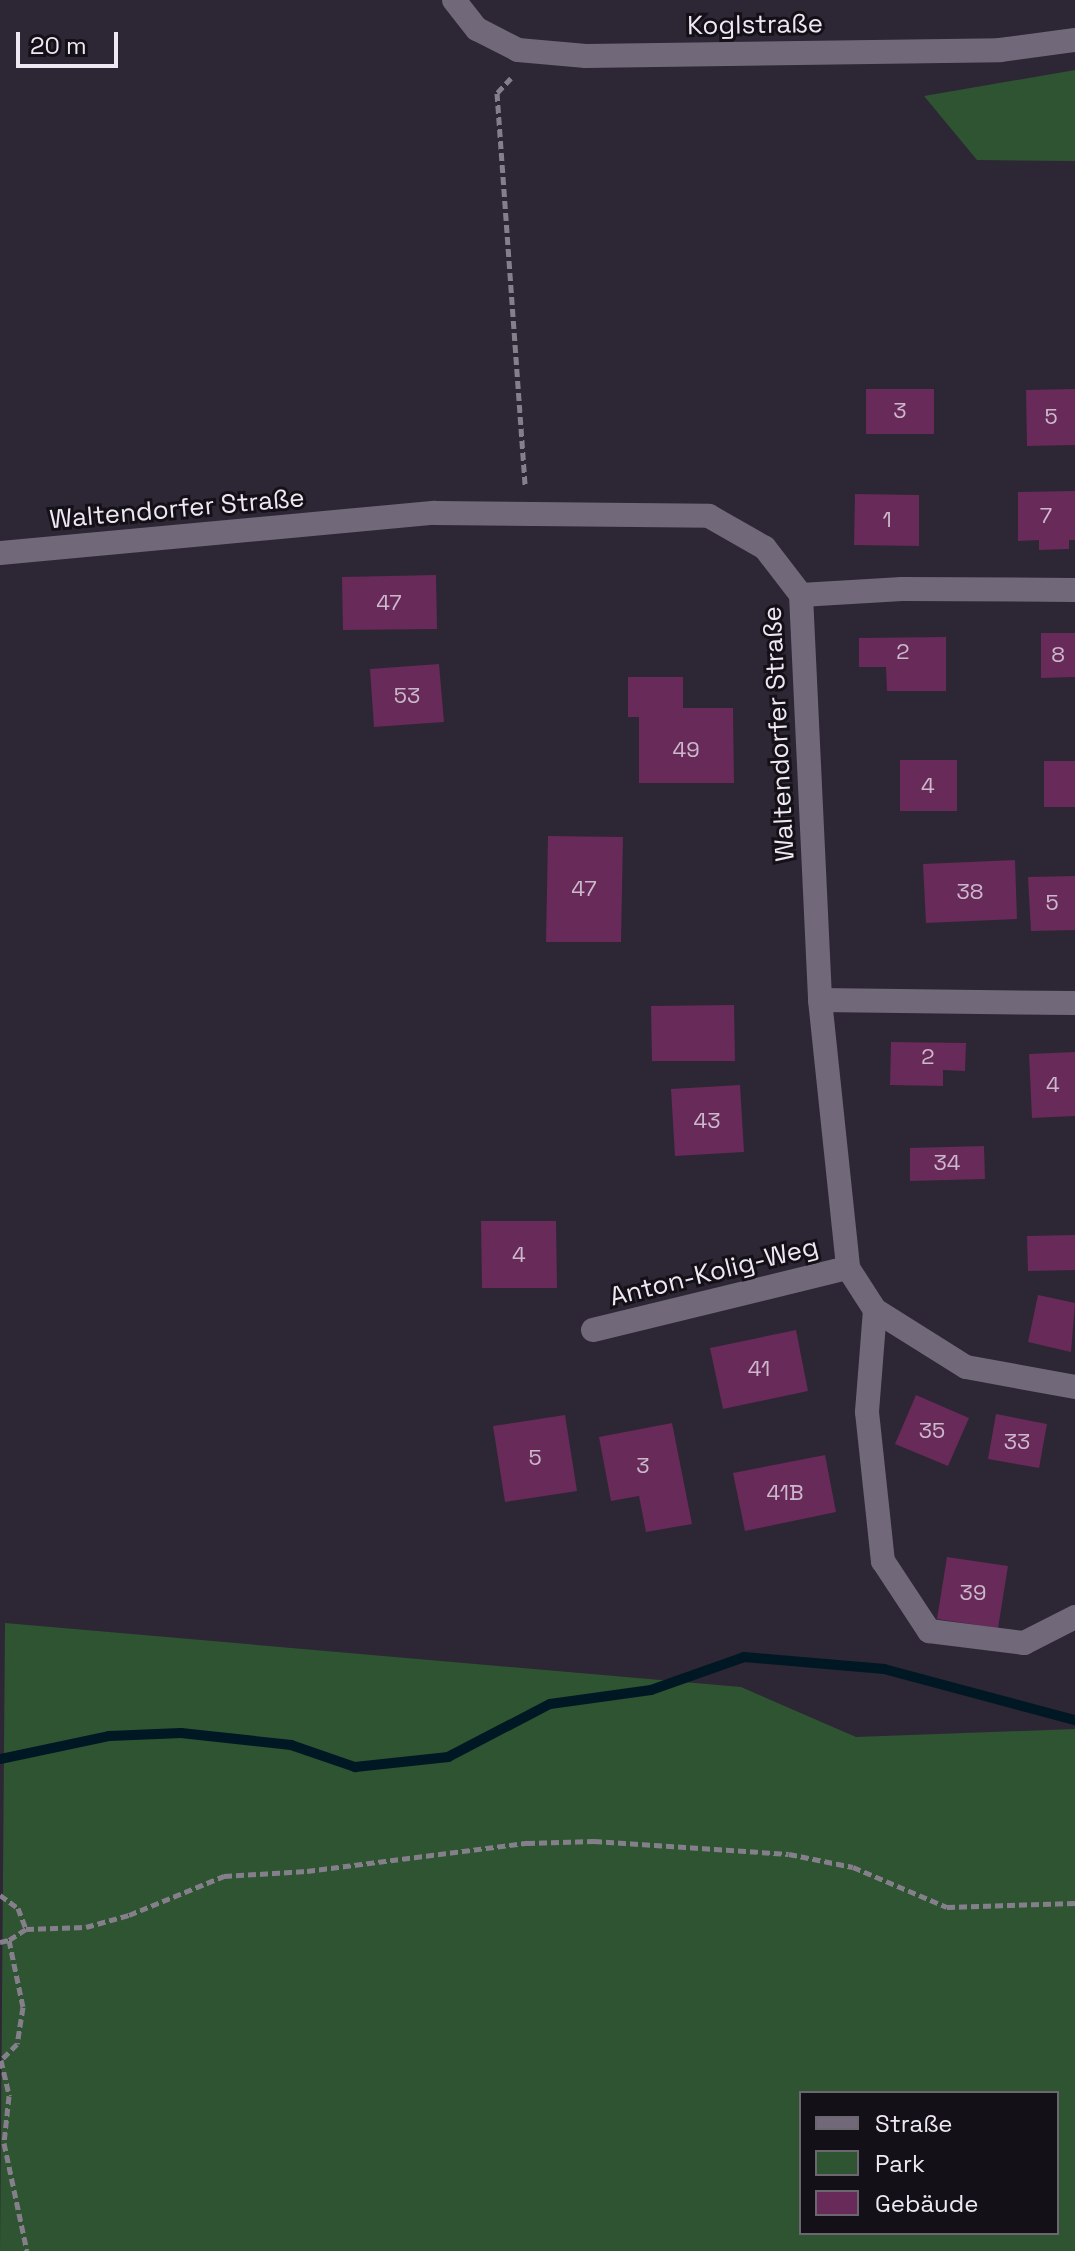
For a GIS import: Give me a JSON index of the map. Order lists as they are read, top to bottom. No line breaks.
{"streets":{"street":["Koglstraße","Waltendorfer Straße","Anton-Kolig-Weg"]},"crossings":[["Waltendorfer Straße","Anton-Kolig-Weg"]],"house_numbers":["3","5","7","1","47","2","8","53","49","4","47","38","5","2","4","43","34","4","41","35","33","5","3","41B","39"],"legend":["Straße","Park","Gebäude"],"scale_bar":"20 m"}
